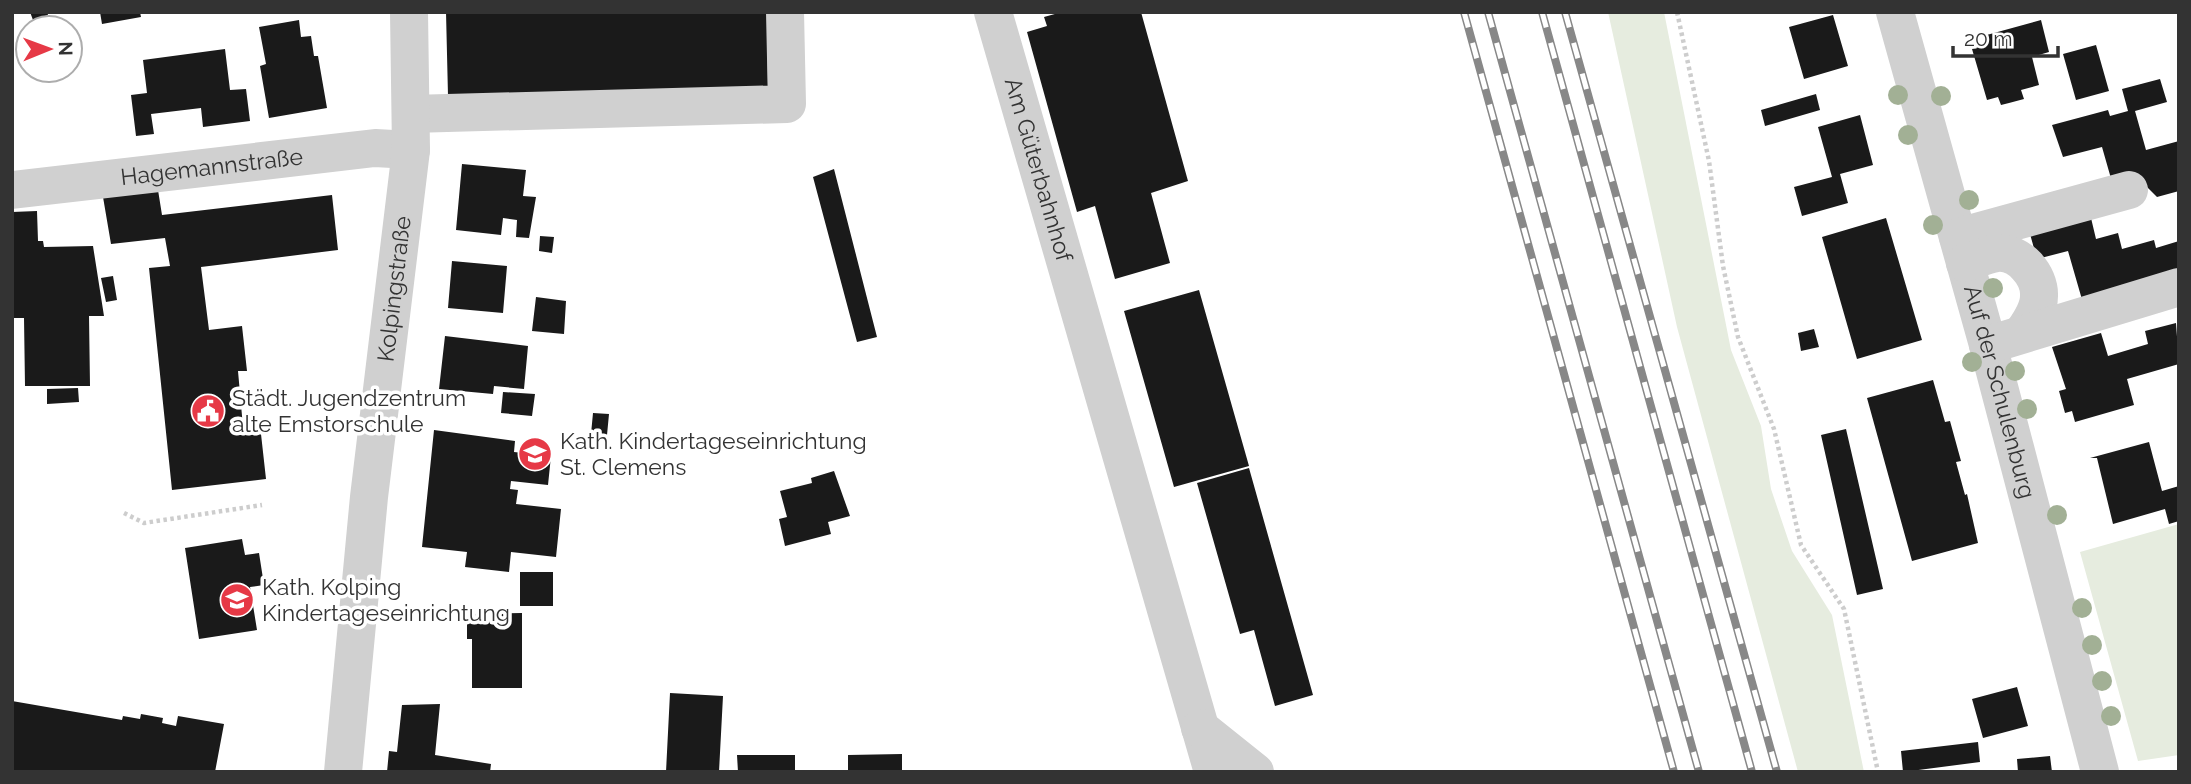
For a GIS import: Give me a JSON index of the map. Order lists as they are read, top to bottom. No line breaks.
{"streets":{"street":["Hagemannstraße","Am Güterbahnhof","Kolpingstraße","Auf der Schulenburg"]},"crossings":[["Hagemannstraße","Kolpingstraße"]],"places":{"public building":["Städt. Jugendzentrum alte Emstorschule"],"school or university":["Kath. Kindertageseinrichtung St. Clemens","Kath. Kolping Kindertageseinrichtung"]},"scale_bar":"20 m","north":"right"}
